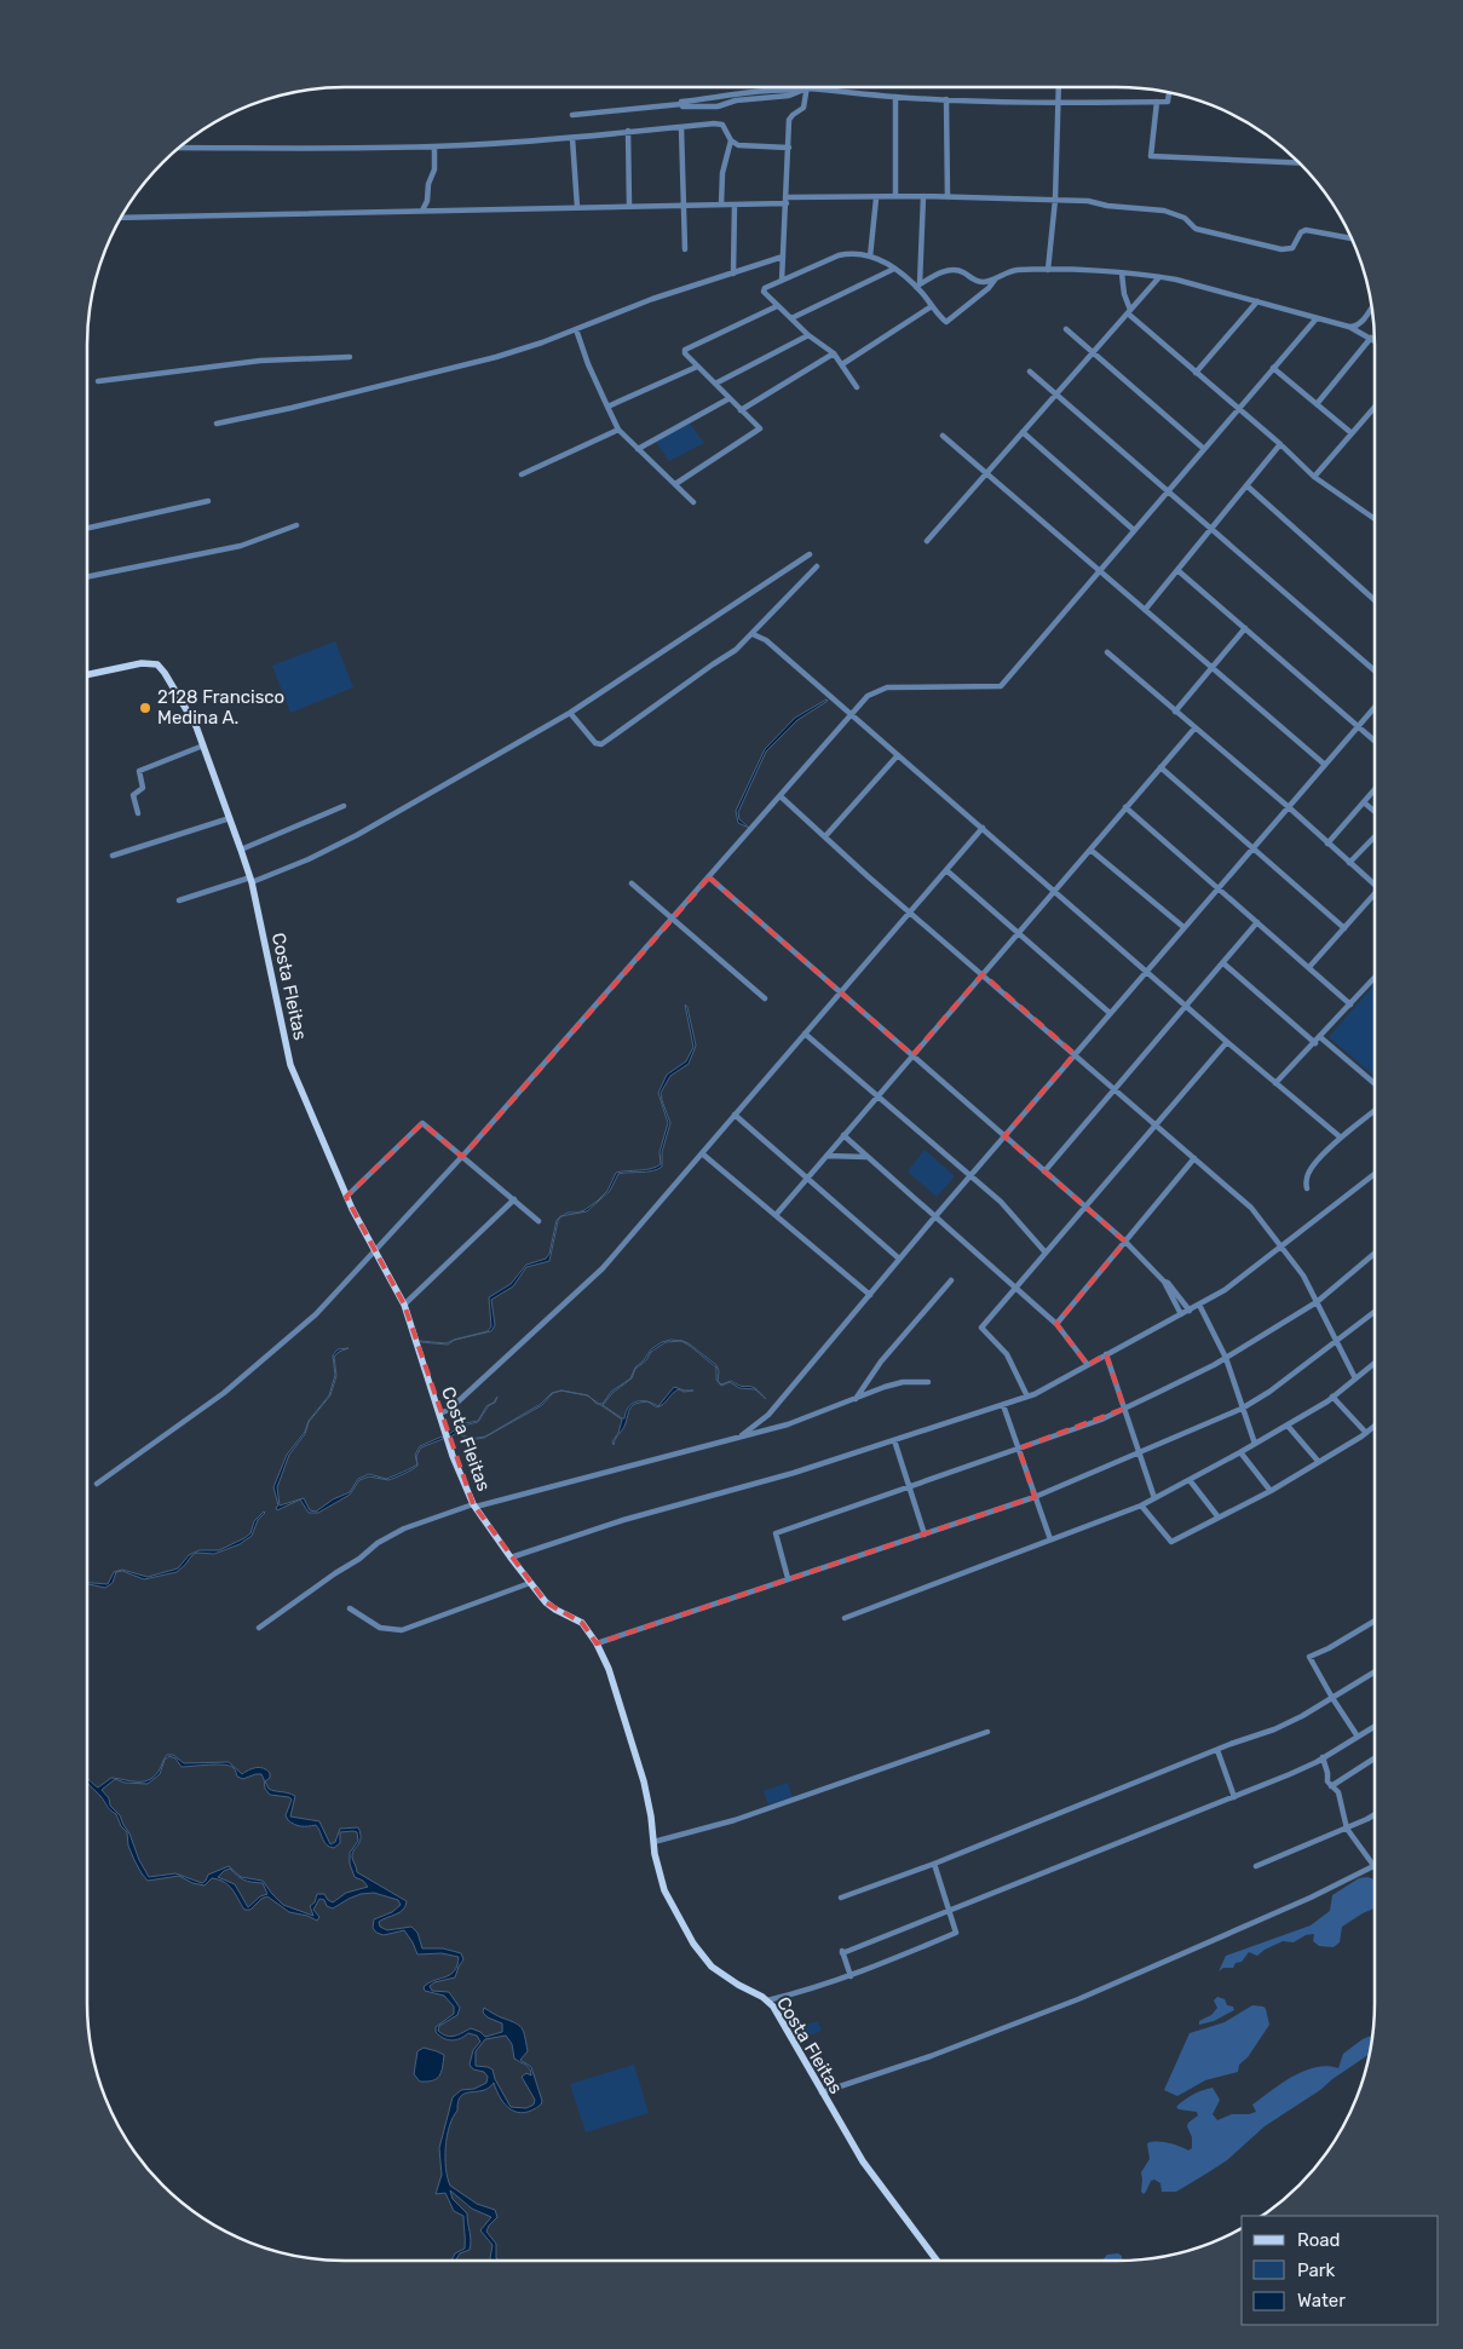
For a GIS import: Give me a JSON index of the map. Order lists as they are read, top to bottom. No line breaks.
{"streets":{"main road":["Costa Fleitas"]},"places":["2128 Francisco Medina A."],"legend":["Road","Park","Water"]}
